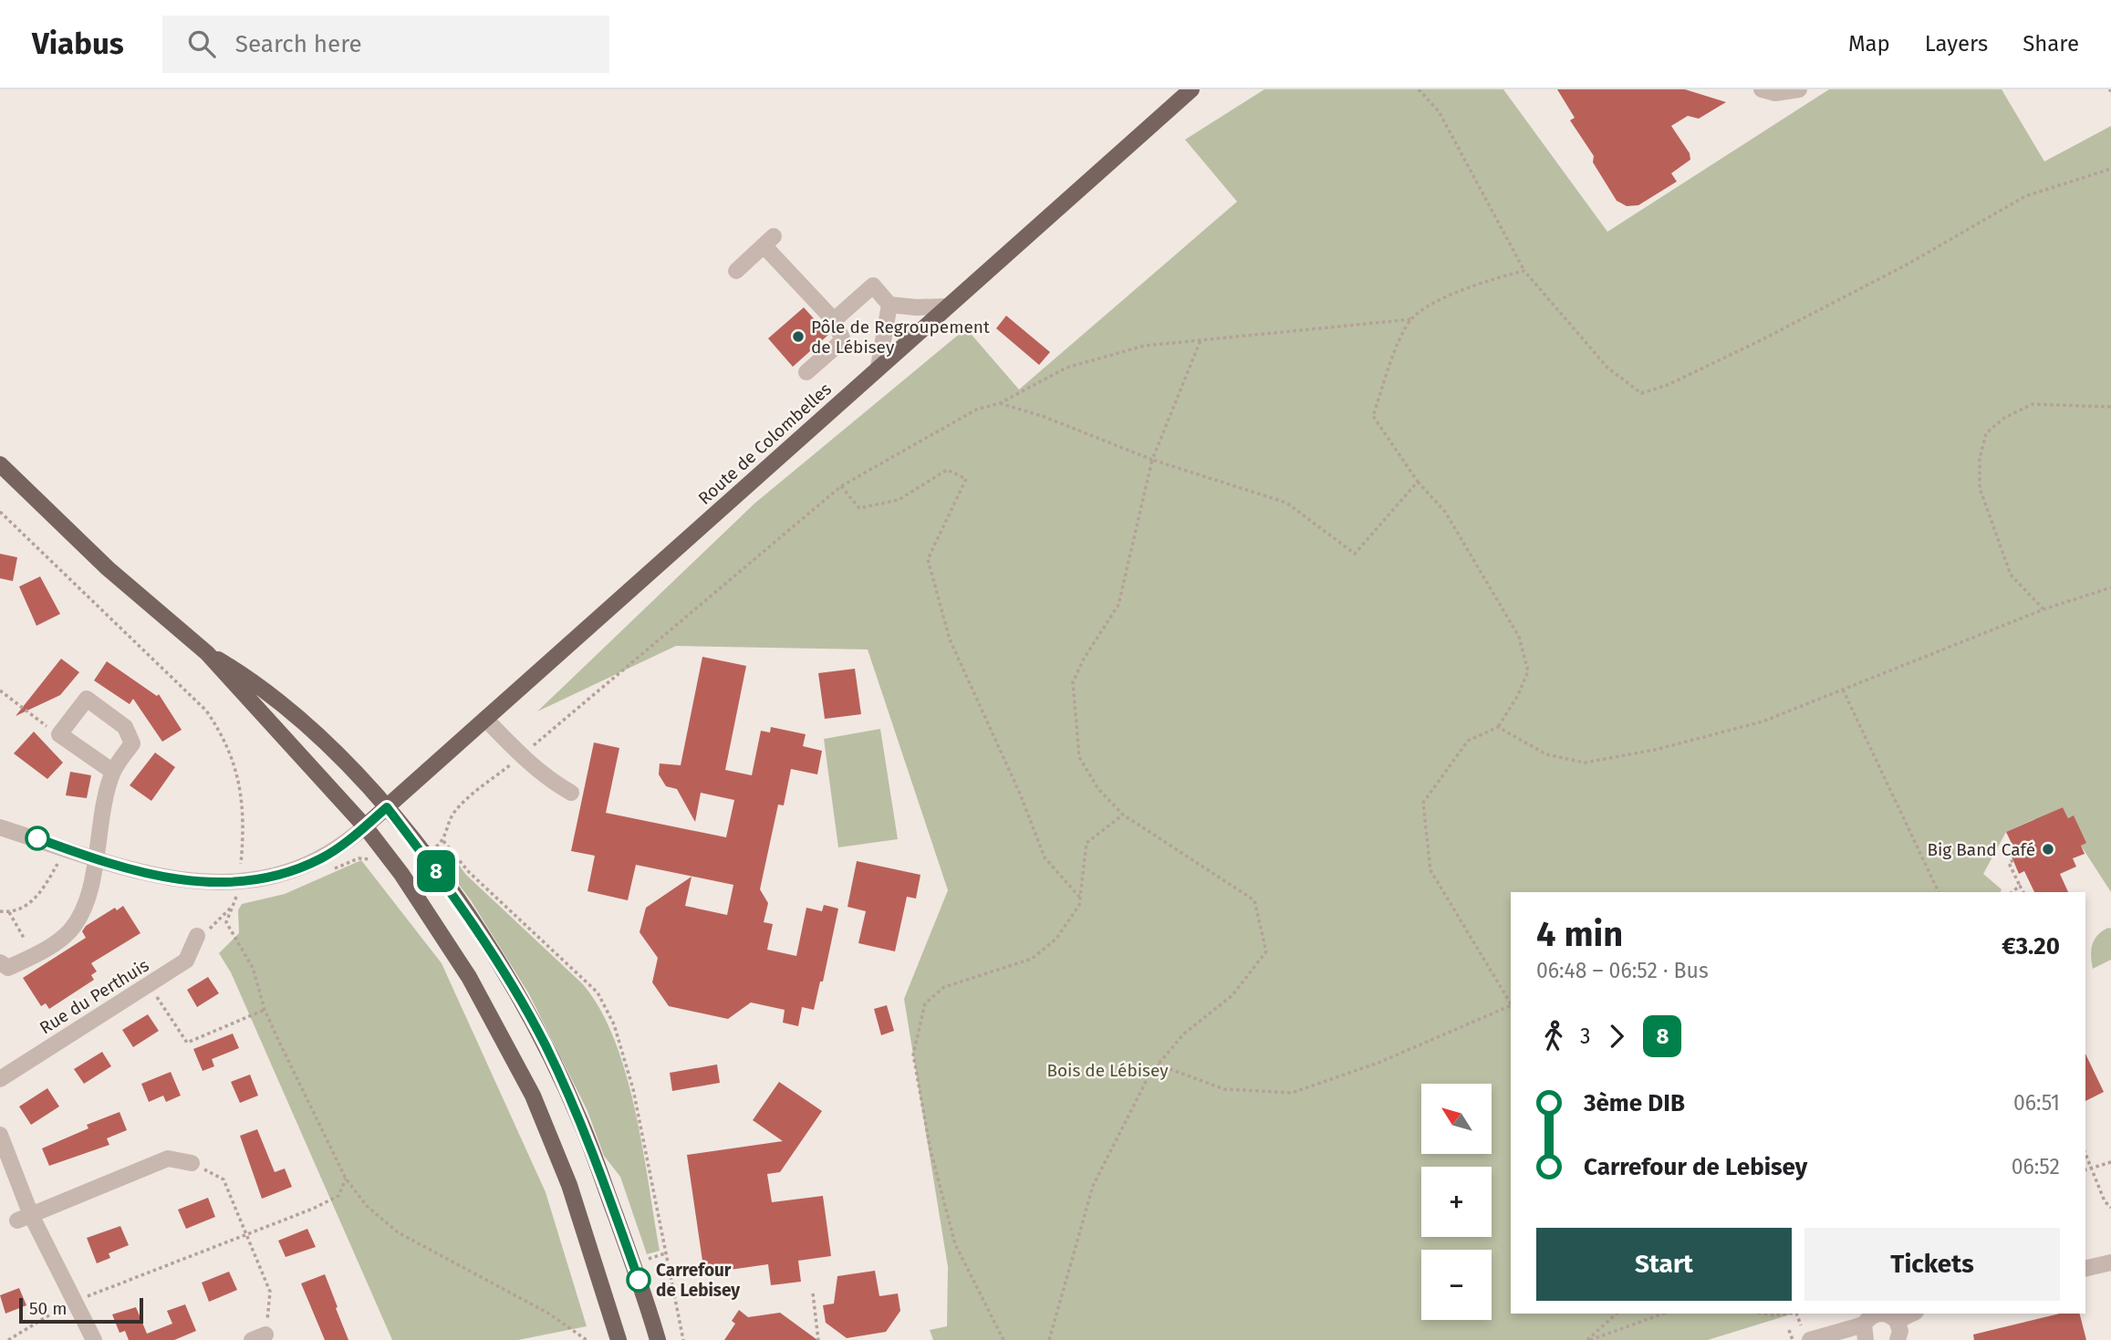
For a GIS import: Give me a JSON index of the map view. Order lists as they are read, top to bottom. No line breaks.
{"streets":{"main road":["Route de Colombelles"],"street":["Rue du Perthuis"]},"parks":["Bois de Lébisey"],"places":["Pôle de Regroupement de Lébisey","Big Band Café","Carrefour de Lebisey"],"lines":["bus line 8"],"scale_bar":"50 m","north":"top left","page":{"header":"Viabus","search":"Search here","nav":["Map","Layers","Share"],"on_map":"8","heading":["4 min","06:48 – 06:52 · Bus","€3.20"],"legs":["3","8"],"list":[{"name":"3ème DIB","value":"06:51"},{"name":"Carrefour de Lebisey","value":"06:52"}],"map_buttons":["+","−"],"buttons":["Start","Tickets"],"scale":"50 m"}}
